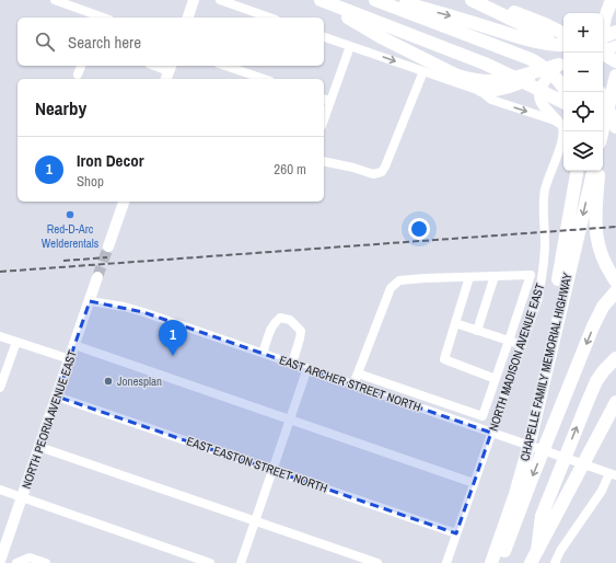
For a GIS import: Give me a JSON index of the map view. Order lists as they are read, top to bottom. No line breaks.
{"streets":{"highway":["CHAPELLE FAMILY MEMORIAL HIGHWAY"],"main road":["NORTH PEORIA AVENUE EAST"],"street":["NORTH MADISON AVENUE EAST","EAST ARCHER STREET NORTH","EAST EASTON STREET NORTH"]},"crossings":[["NORTH MADISON AVENUE EAST","EAST ARCHER STREET NORTH"],["NORTH MADISON AVENUE EAST","EAST EASTON STREET NORTH"],["EAST ARCHER STREET NORTH","NORTH PEORIA AVENUE EAST"],["NORTH PEORIA AVENUE EAST","EAST EASTON STREET NORTH"]],"places":["Red-D-Arc Welderentals","Jonesplan"],"page":{"map_buttons":["+","−"],"search":"Search here","heading":"Nearby","list":[{"mark":"1","name":"Iron Decor","note":"Shop","value":"260 m"}],"pins":"1"}}
